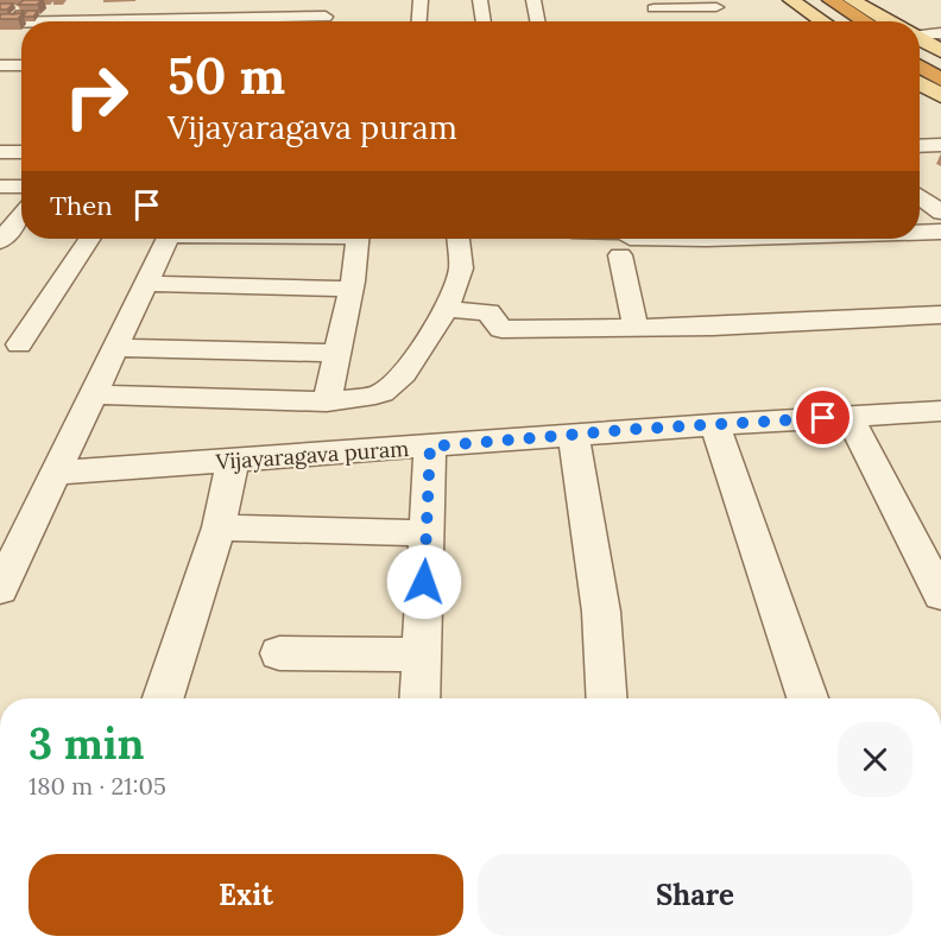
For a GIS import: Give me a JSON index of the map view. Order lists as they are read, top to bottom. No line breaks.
{"streets":{"street":["Vijayaragava puram"]},"page":{"turn":["50 m","Vijayaragava puram"],"then":"Then","heading":["3 min","180 m · 21:05"],"buttons":["Exit","Share"]}}
